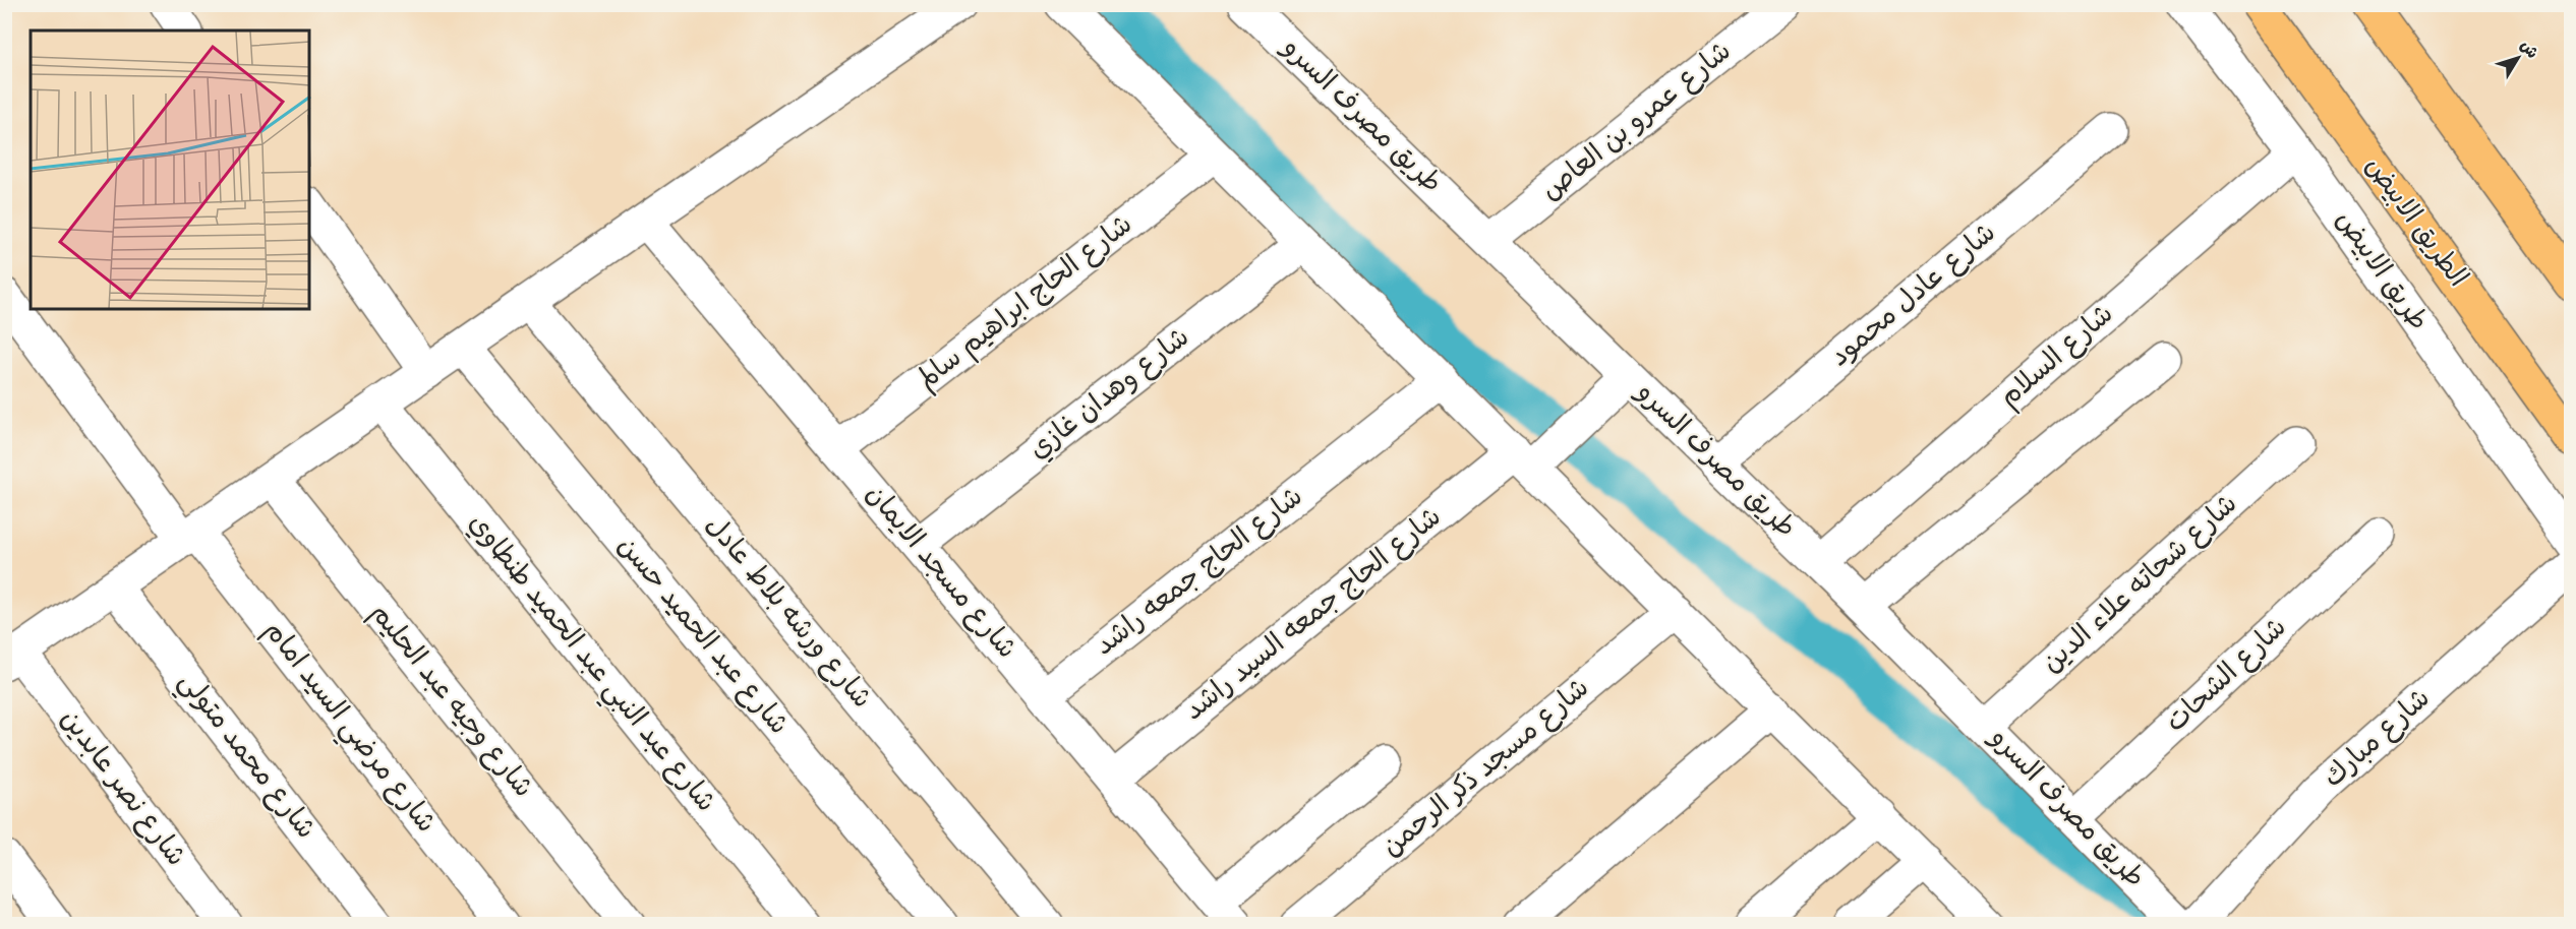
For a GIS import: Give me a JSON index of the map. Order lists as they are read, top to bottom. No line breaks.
{"streets":{"main road":["الطريق الابيض"],"street":["طريق مصرف السرو","شارع عمرو بن العاص","طريق الابيض","شارع عادل محمود","شارع الحاج ابراهيم سالم","شارع السلام","شارع وهدان غازي","شارع مسجد الايمان","شارع الحاج جمعه راشد","شارع شحاته علاء الدين","شارع ورشه بلاط عادل","شارع الحاج جمعه السيد راشد","شارع عبد الحميد حسن","شارع عبد النبي عبد الحميد طنطاوي","شارع الشحات","شارع وجيه عبد الحليم","شارع مرضي السيد امام","شارع مبارك","شارع محمد متولي","شارع مسجد ذكر الرحمن","شارع نصر عابدين"]},"crossings":[["طريق مصرف السرو","شارع عمرو بن العاص"],["طريق مصرف السرو","شارع عادل محمود"],["طريق مصرف السرو","شارع السلام"],["طريق مصرف السرو","شارع شحاته علاء الدين"],["طريق مصرف السرو","شارع الحاج جمعه السيد راشد"],["طريق مصرف السرو","شارع الشحات"],["طريق الابيض","شارع السلام"],["شارع الحاج ابراهيم سالم","شارع مسجد الايمان"],["شارع وهدان غازي","شارع مسجد الايمان"],["شارع مسجد الايمان","شارع الحاج جمعه راشد"],["شارع مسجد الايمان","شارع الحاج جمعه السيد راشد"]],"north":"top right"}
